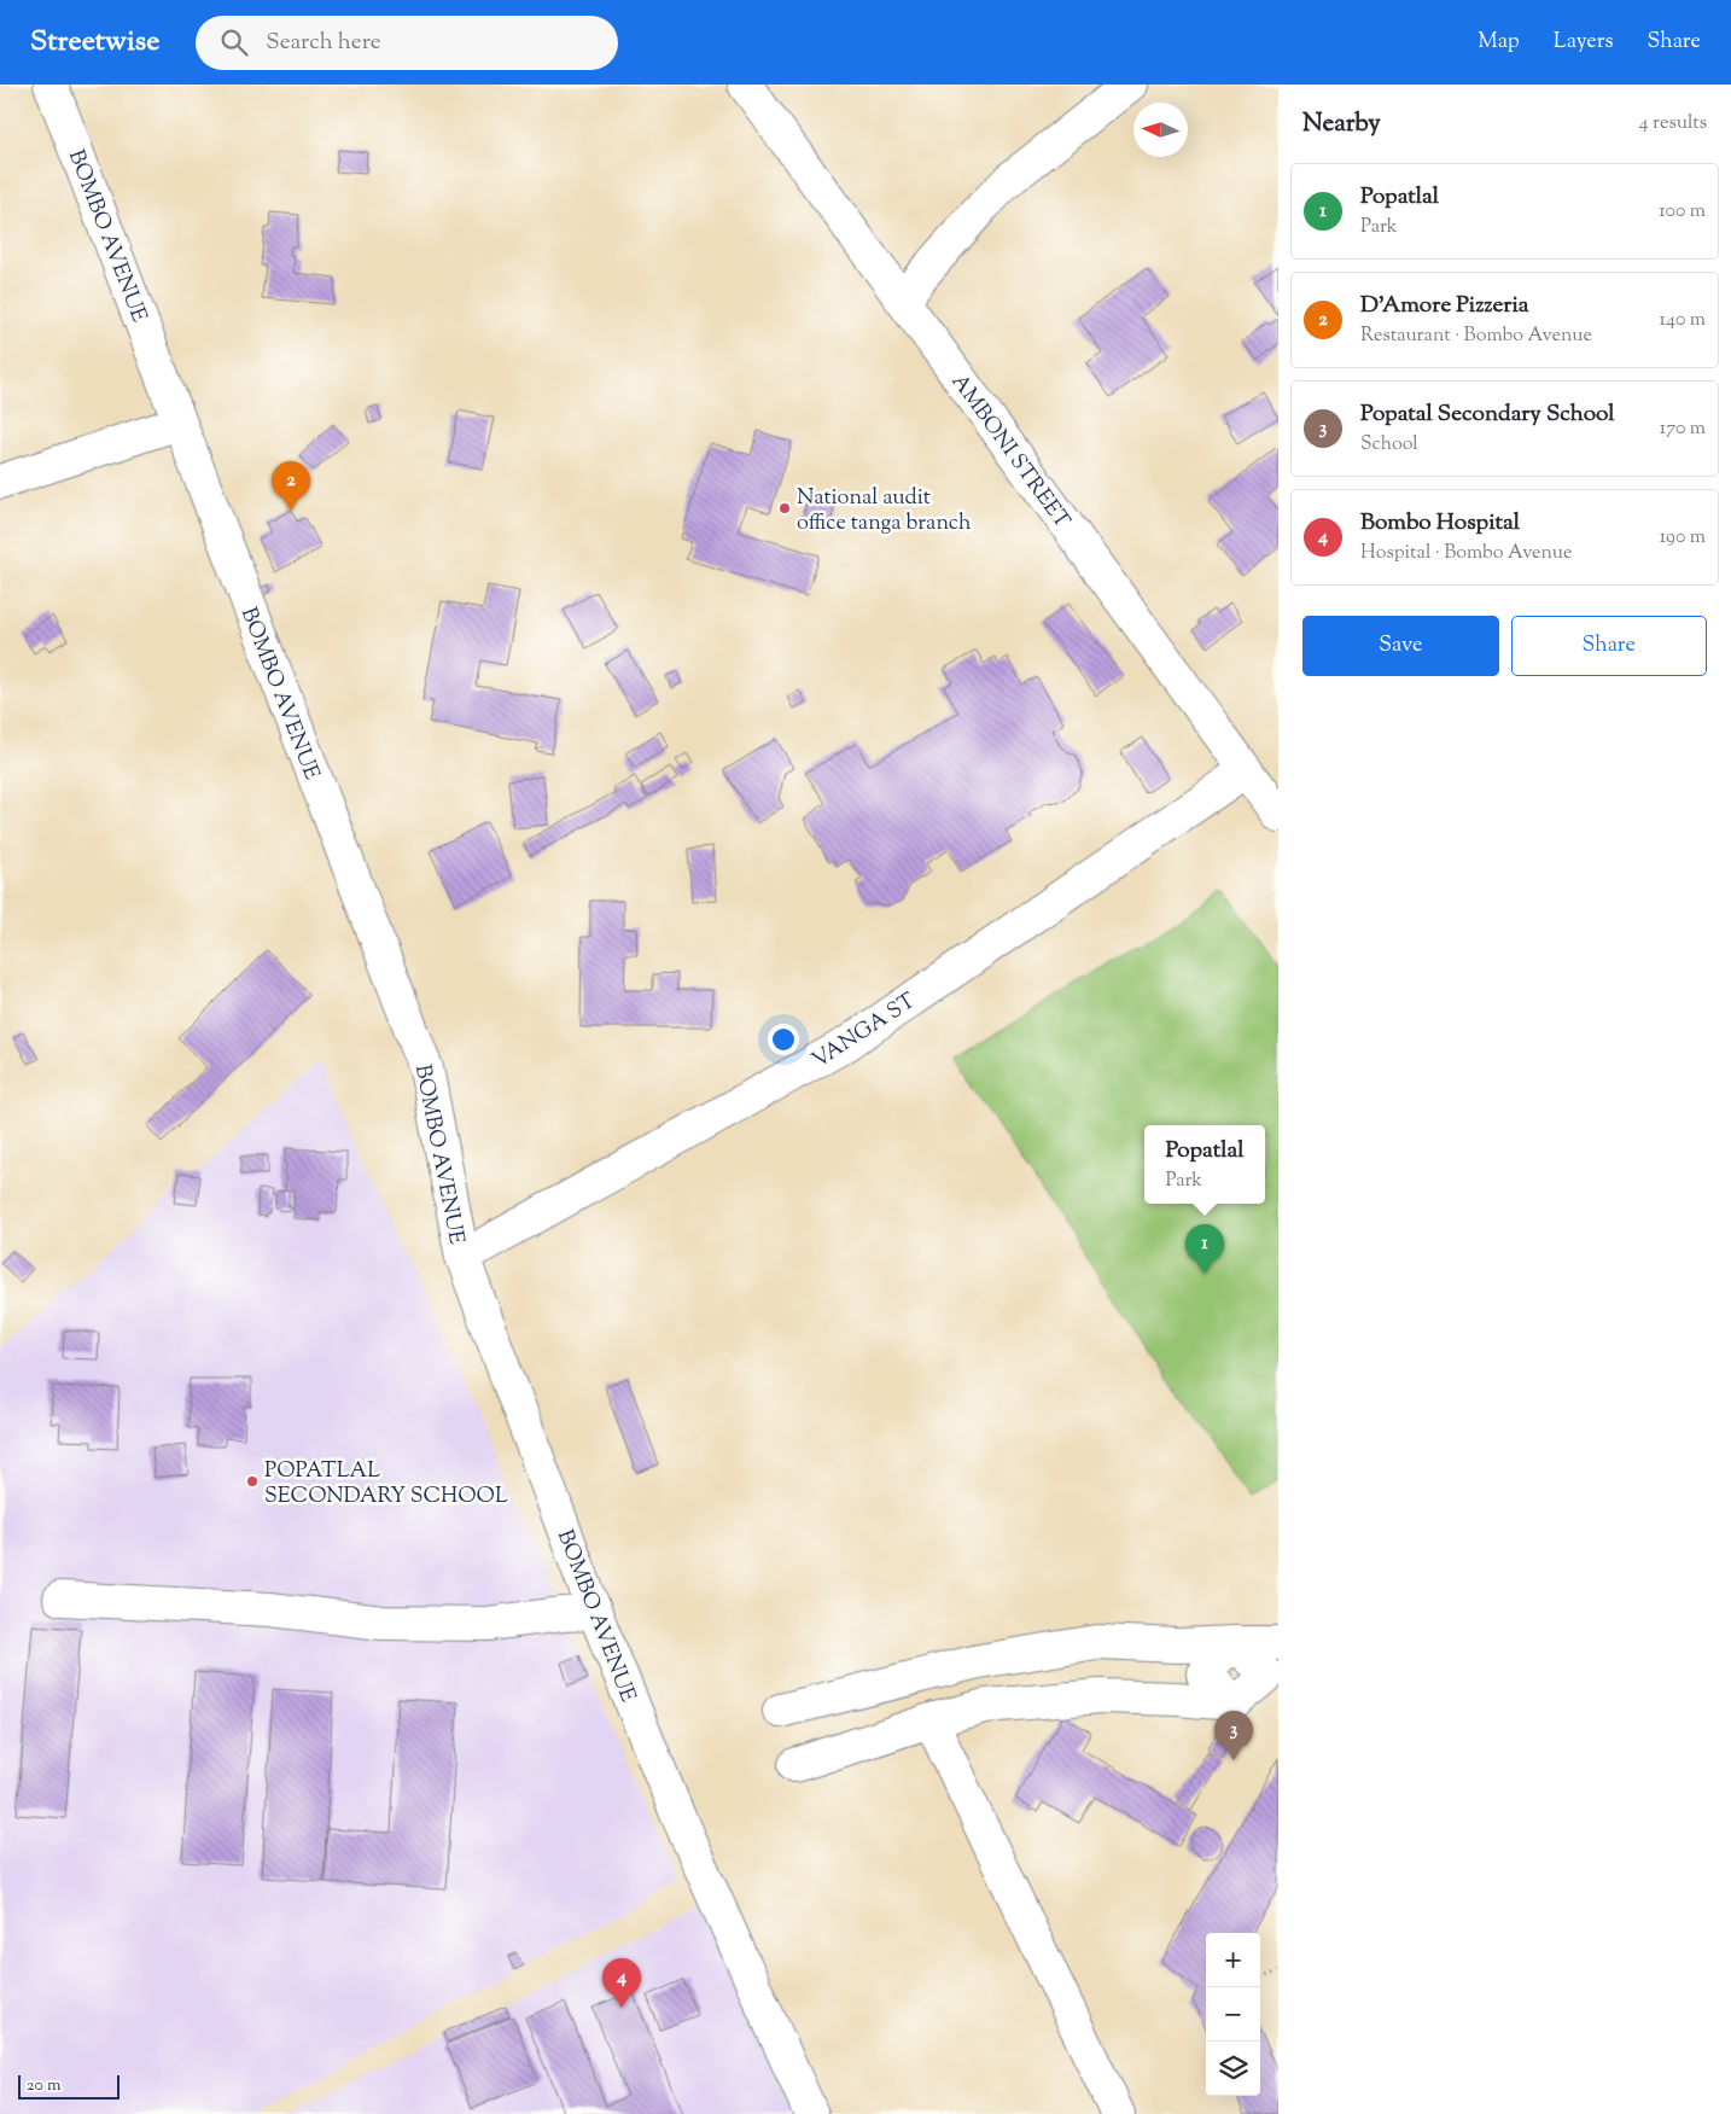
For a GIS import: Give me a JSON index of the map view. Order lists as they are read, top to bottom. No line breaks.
{"streets":{"street":["BOMBO AVENUE","AMBONI STREET","VANGA ST"]},"crossings":[["BOMBO AVENUE","VANGA ST"],["AMBONI STREET","VANGA ST"]],"places":["National audit office tanga branch","POPATLAL SECONDARY SCHOOL"],"scale_bar":"20 m","north":"left","page":{"header":"Streetwise","search":"Search here","nav":["Map","Layers","Share"],"heading":["Nearby","4 results"],"list":[{"mark":"1","name":"Popatlal","note":"Park","value":"100 m"},{"mark":"2","name":"D’Amore Pizzeria","note":"Restaurant · Bombo Avenue","value":"140 m"},{"mark":"3","name":"Popatal Secondary School","note":"School","value":"170 m"},{"mark":"4","name":"Bombo Hospital","note":"Hospital · Bombo Avenue","value":"190 m"}],"pins":["2","1","3","4"],"buttons":["Save","Share"],"popup":["Popatlal","Park"],"map_buttons":["+","−"],"scale":"20 m"}}
